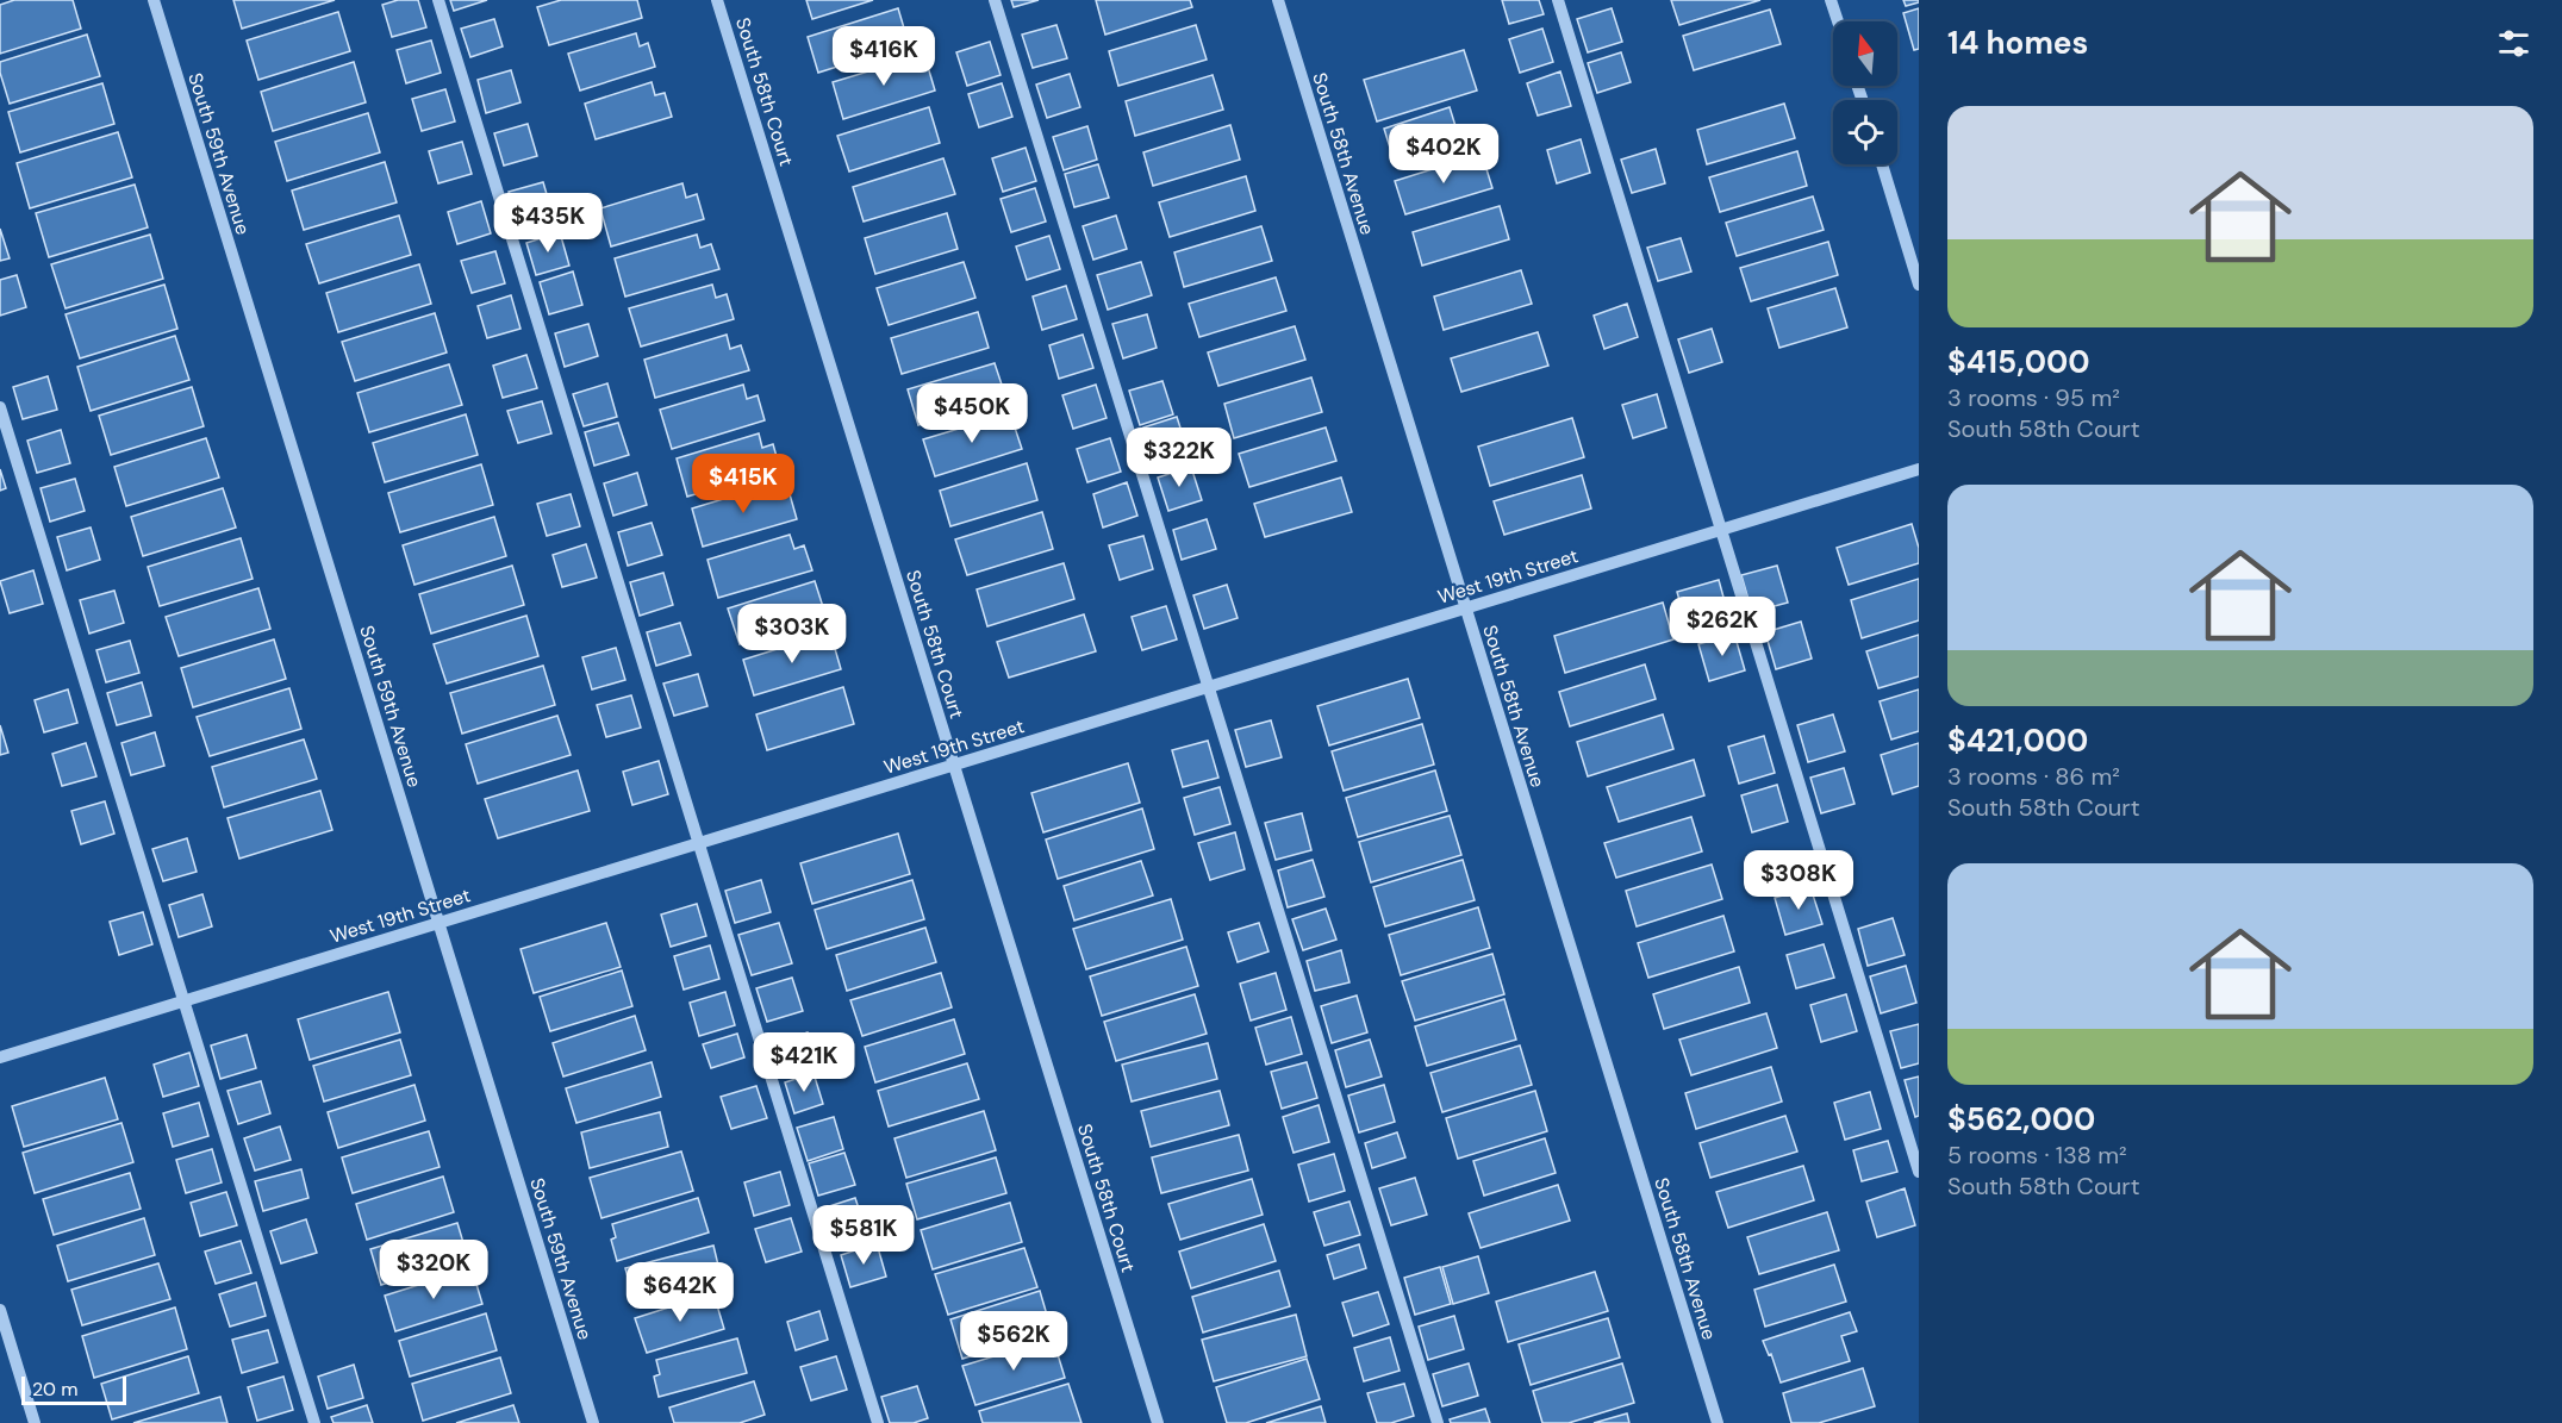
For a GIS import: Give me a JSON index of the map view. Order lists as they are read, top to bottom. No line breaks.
{"streets":{"street":["South 58th Court","South 59th Avenue","South 58th Avenue","West 19th Street"]},"crossings":[["South 58th Court","West 19th Street"],["South 59th Avenue","West 19th Street"],["South 58th Avenue","West 19th Street"]],"scale_bar":"20 m","north":"top","page":{"heading":"14 homes","price":["$416K","$402K","$435K","$450K","$322K","$415K","$262K","$303K","$308K","$421K","$581K","$320K","$642K","$562K"],"list":[{"name":"$415,000","note":"3 rooms · 95 m² · South 58th Court"},{"name":"$421,000","note":"3 rooms · 86 m² · South 58th Court"},{"name":"$562,000","note":"5 rooms · 138 m² · South 58th Court"}],"scale":"20 m"}}
